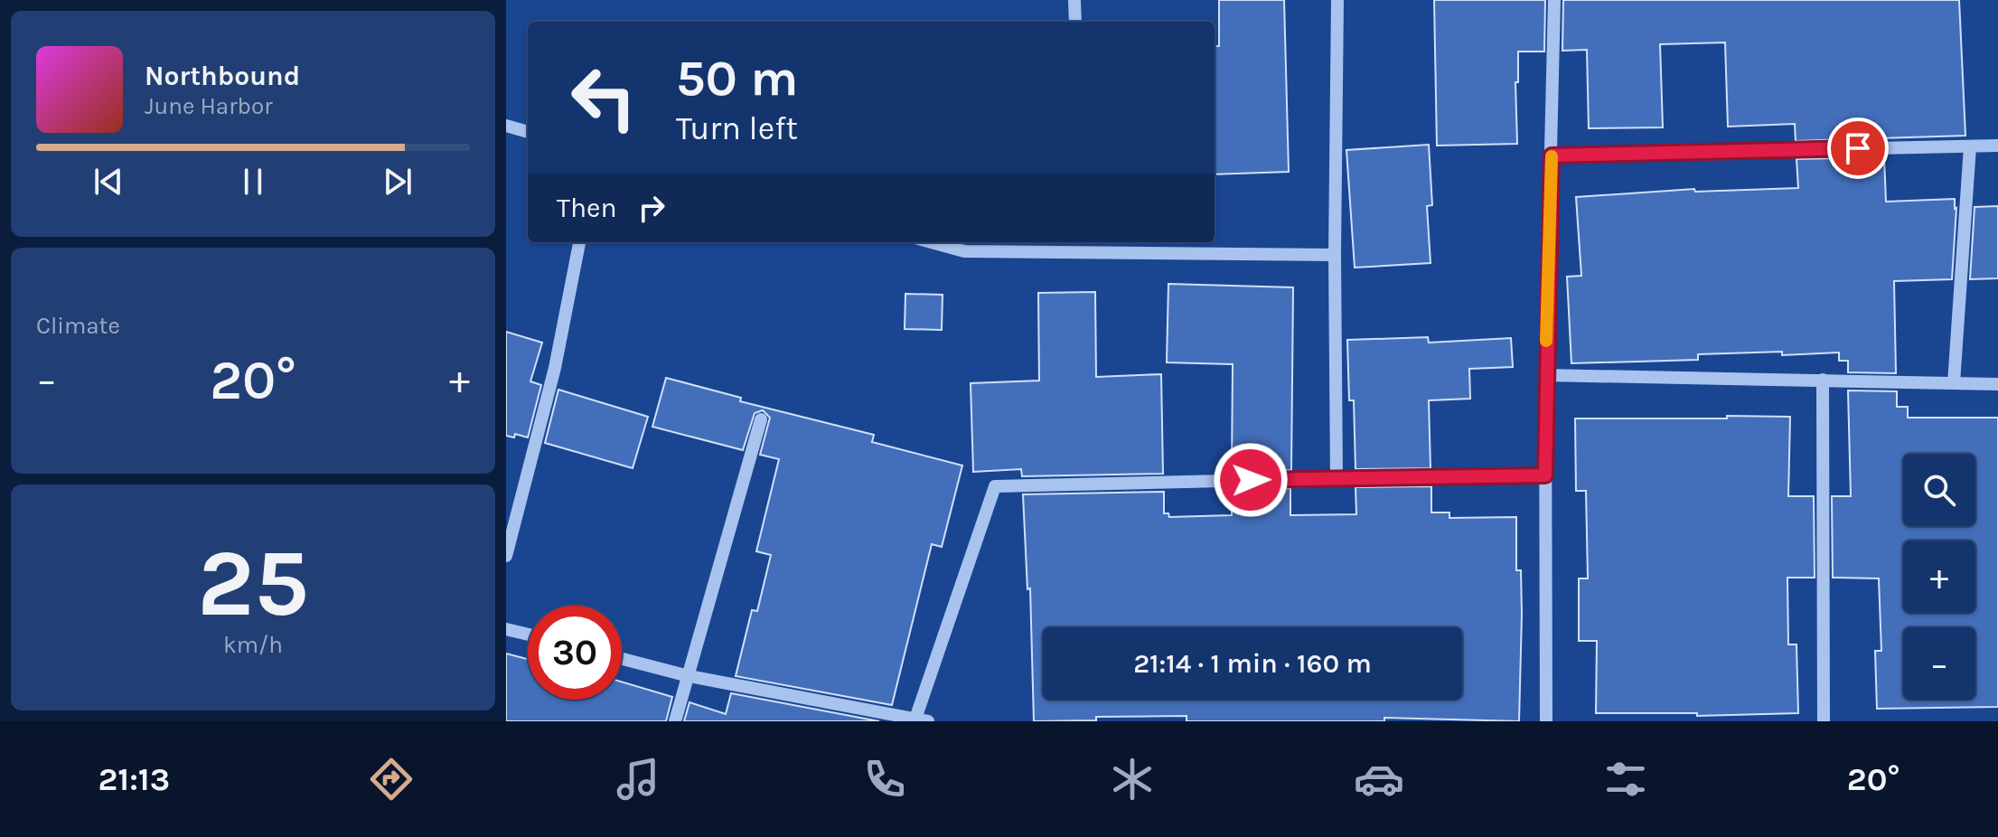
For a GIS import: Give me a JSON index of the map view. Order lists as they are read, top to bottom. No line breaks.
{"page":{"turn":["50 m","Turn left"],"song":["Northbound","June Harbor"],"then":"Then","tile":["Climate",["25","km/h"]],"heat":["−","20°","+"],"map_buttons":["+","−"],"limit":"30","trip":"21:14 · 1 min · 160 m","tabs":["21:13","20°"]}}
